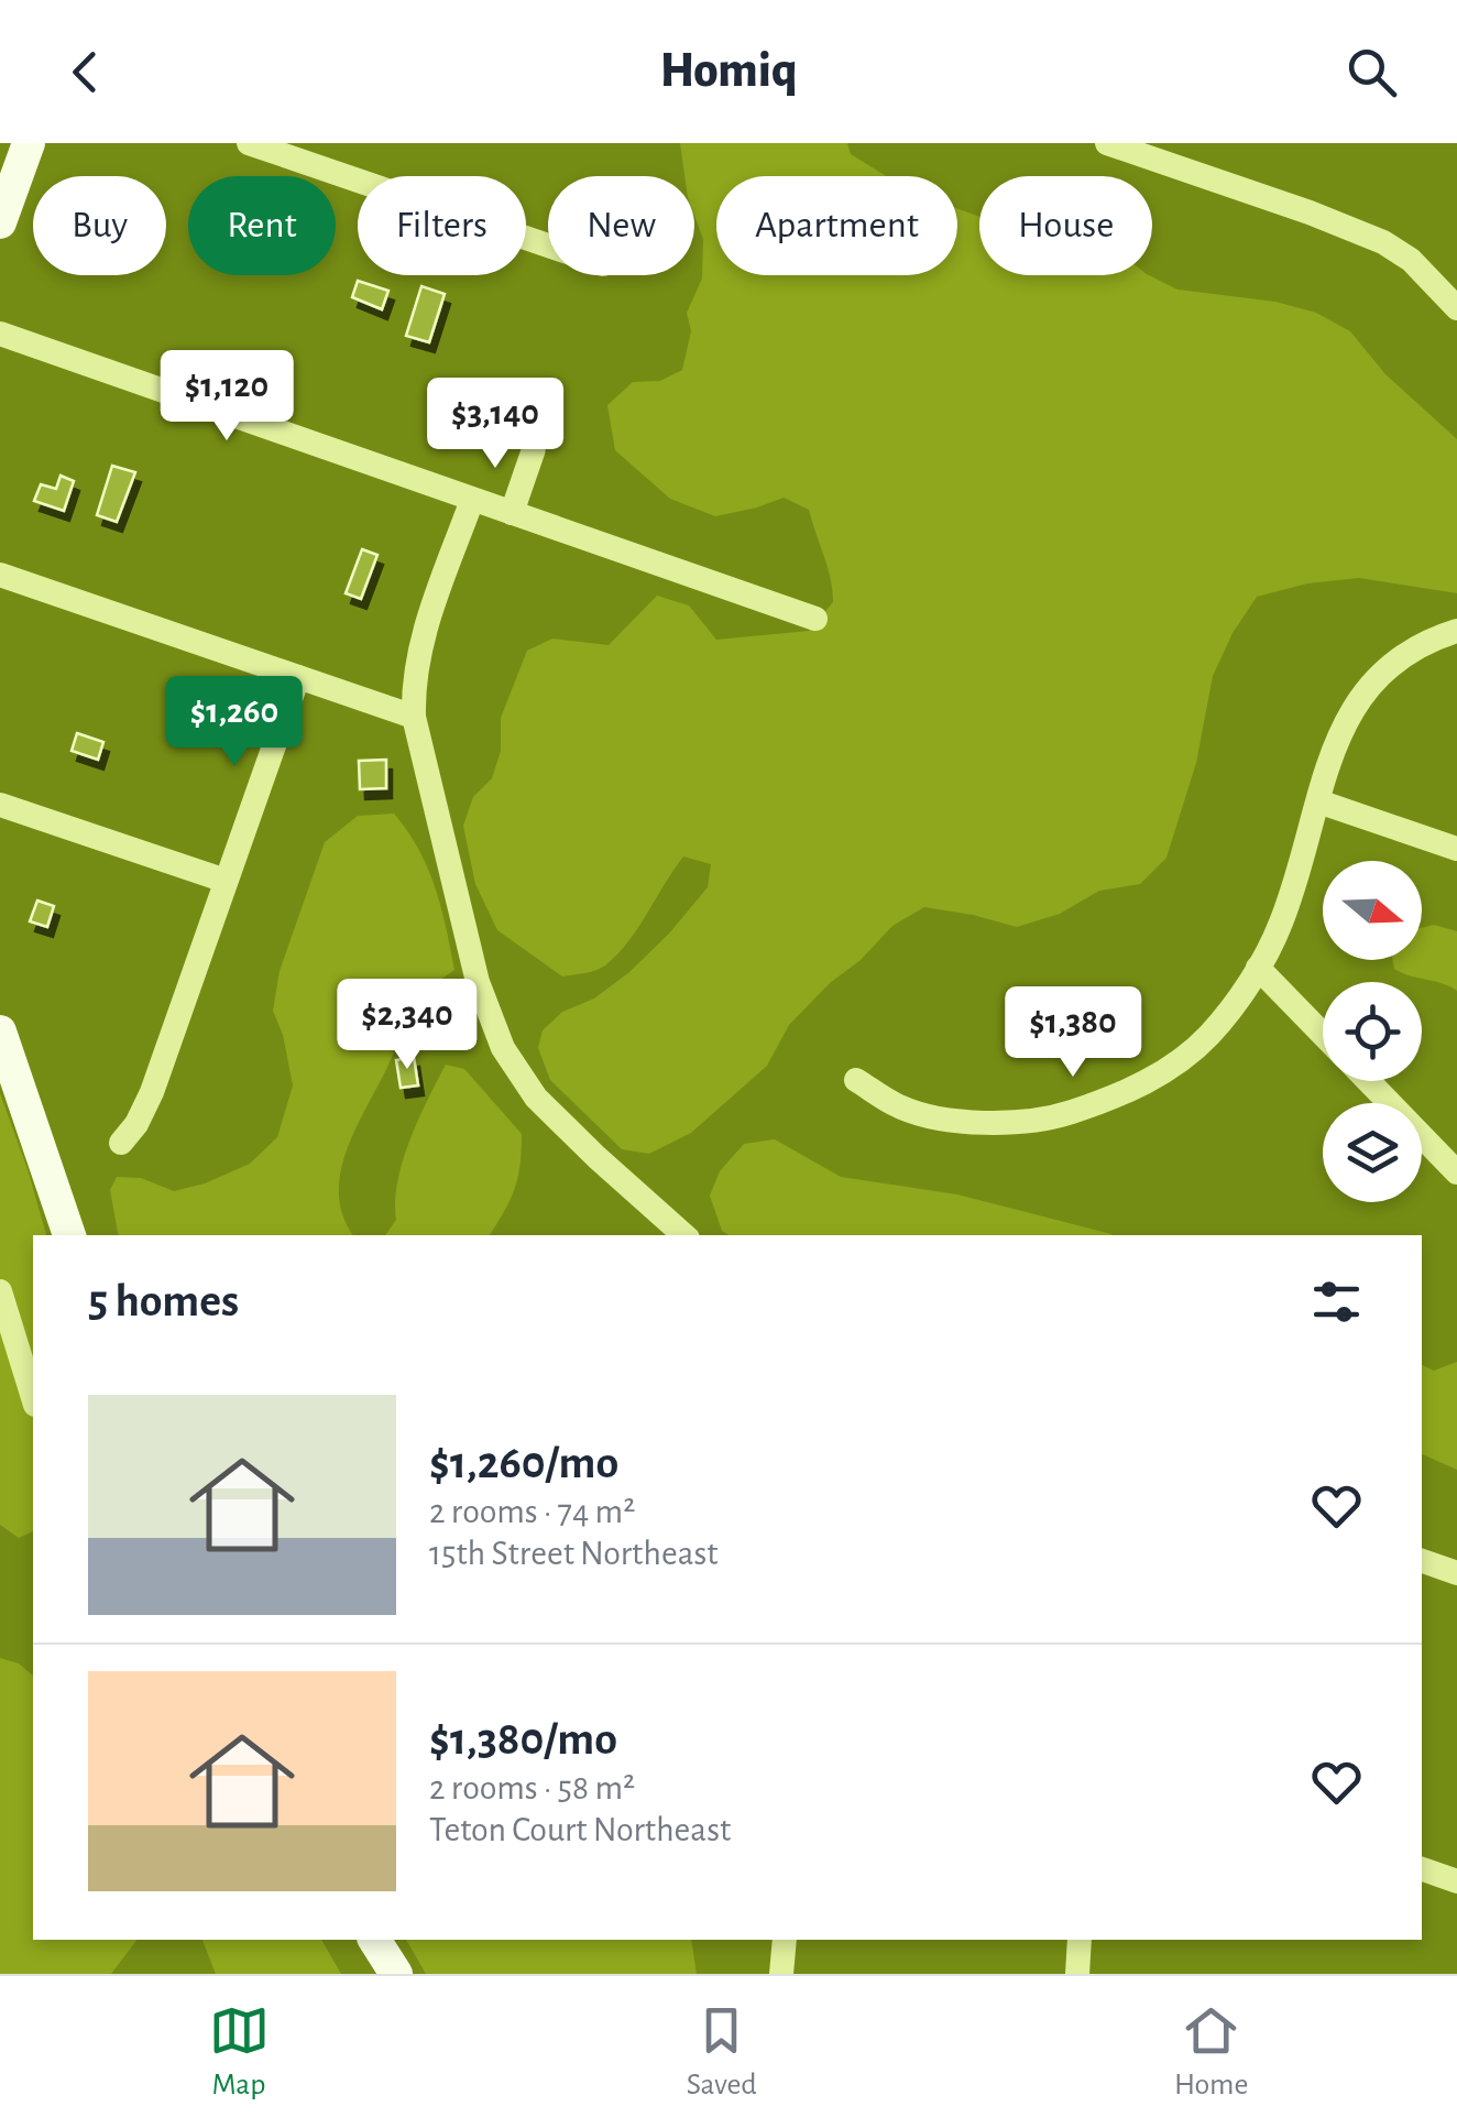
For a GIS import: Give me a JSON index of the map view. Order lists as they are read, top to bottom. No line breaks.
{"north":"right","page":{"header":"Homiq","chip":["Buy","Rent","Filters","New","Apartment","House"],"price":["$1,120","$3,140","$1,260","$2,340","$1,380"],"heading":"5 homes","list":[{"name":"$1,260/mo","note":"2 rooms · 74 m² · 15th Street Northeast"},{"name":"$1,380/mo","note":"2 rooms · 58 m² · Teton Court Northeast"}],"tabs":["Map","Saved","Home"]}}
